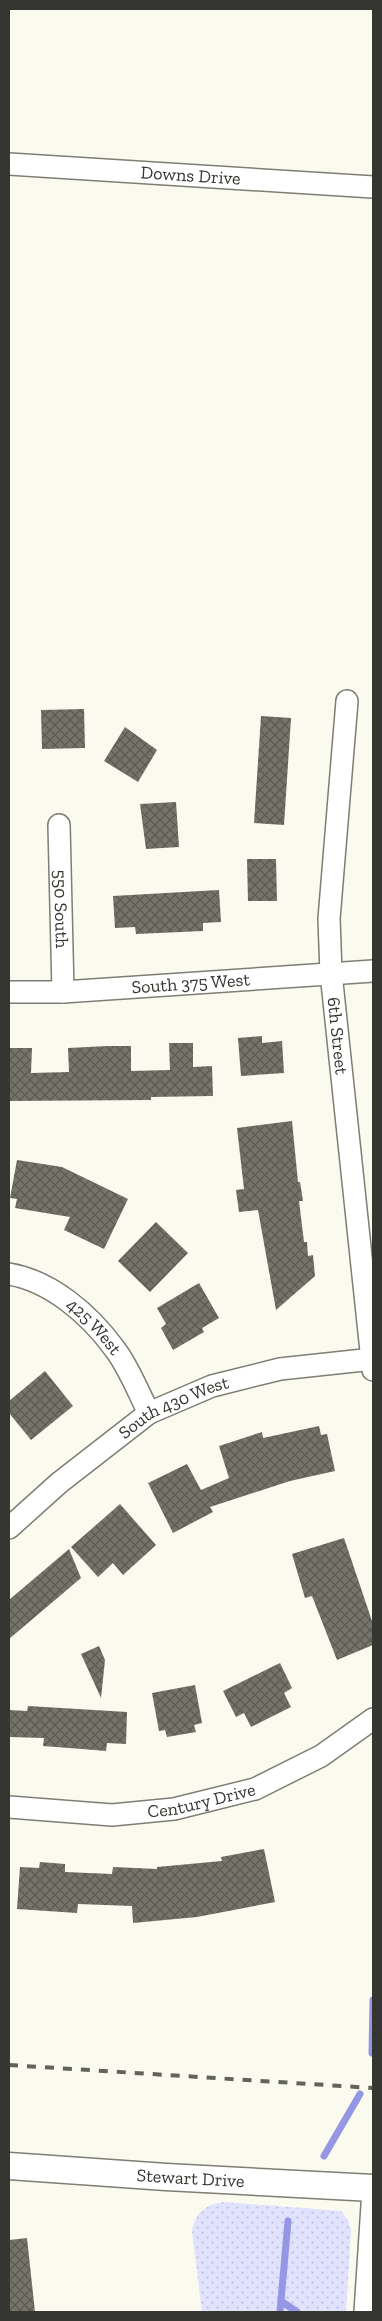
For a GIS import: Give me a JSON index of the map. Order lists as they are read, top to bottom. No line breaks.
{"streets":{"street":["Downs Drive","550 South","South 375 West","6th Street","425 West","South 430 West","Century Drive","Stewart Drive"]},"crossings":[["550 South","South 375 West"],["South 375 West","6th Street"],["6th Street","South 430 West"],["425 West","South 430 West"]]}
